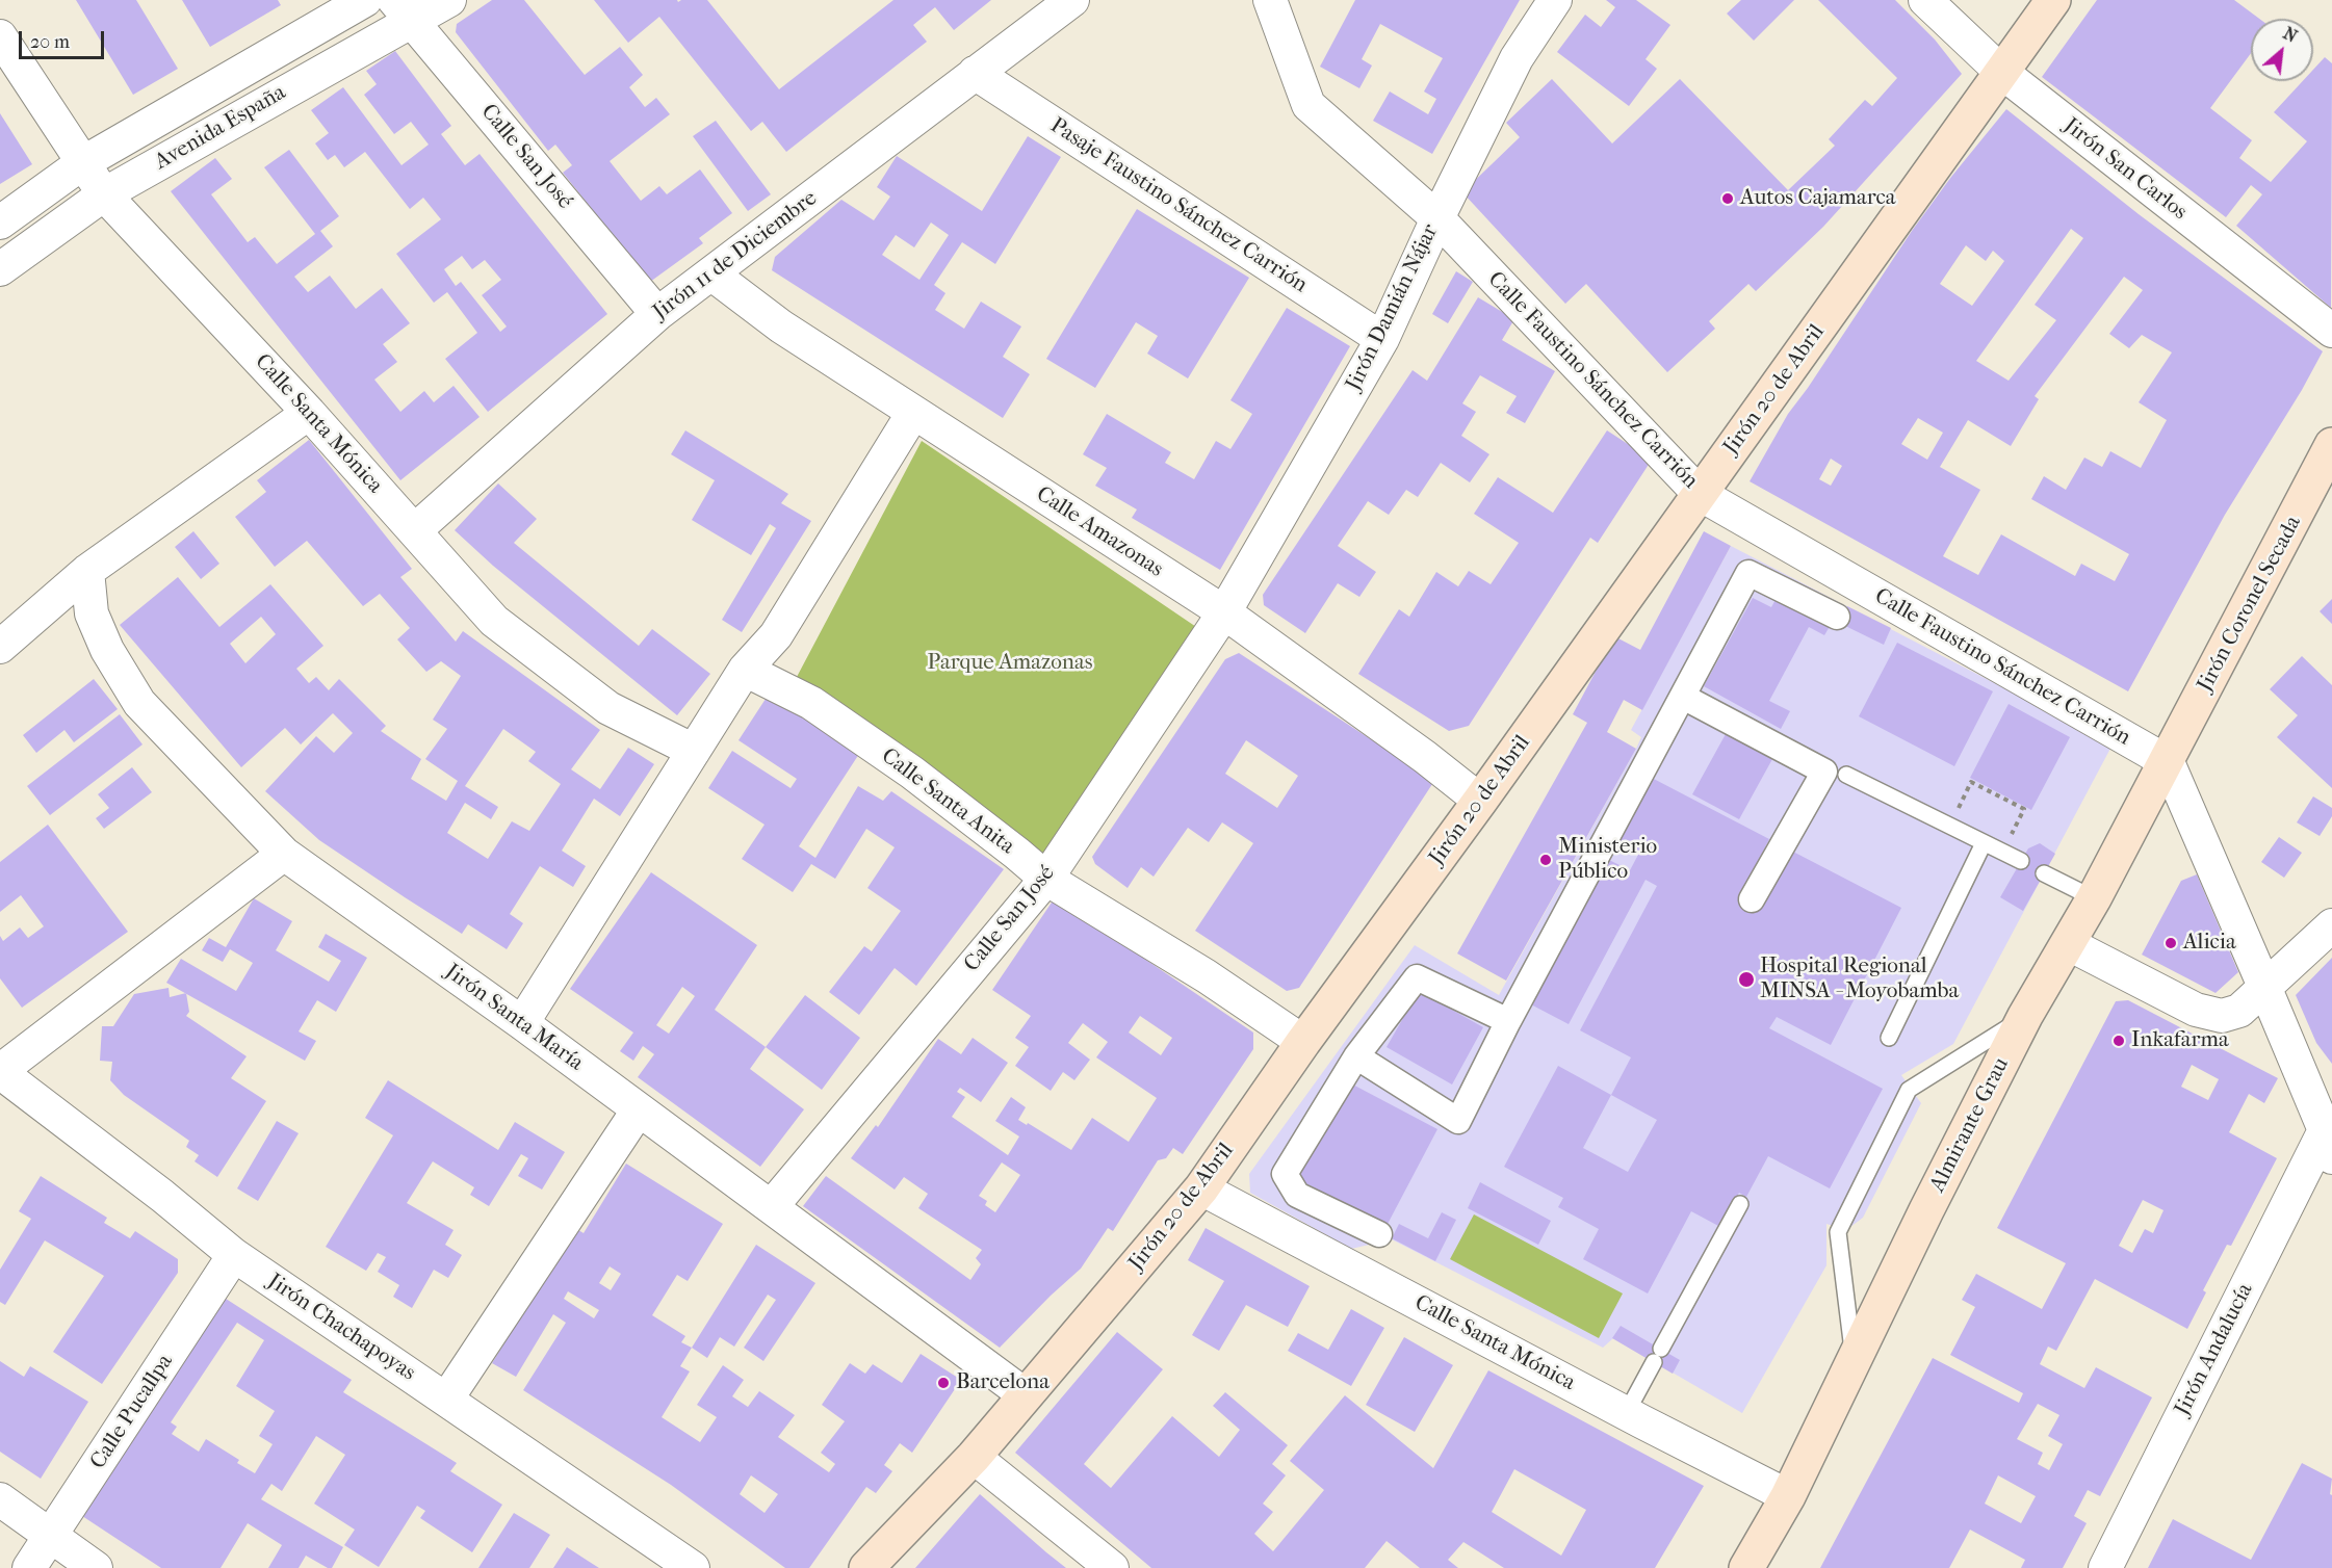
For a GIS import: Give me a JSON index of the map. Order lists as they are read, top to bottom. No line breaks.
{"streets":{"main road":["Jirón 20 de Abril","Jirón Coronel Secada","Almirante Grau"],"street":["Avenida España","Calle San José","Jirón San Carlos","Pasaje Faustino Sánchez Carrión","Jirón 11 de Diciembre","Jirón Damián Nájar","Calle Faustino Sánchez Carrión","Calle Santa Mónica","Calle Amazonas","Calle Santa Anita","Jirón Santa María","Jirón Chachapoyas","Jirón Andalucía","Calle Pucallpa"]},"crossings":[["Avenida España","Calle San José"],["Avenida España","Calle Santa Mónica"],["Calle San José","Jirón 11 de Diciembre"],["Calle San José","Jirón Damián Nájar"],["Calle San José","Calle Amazonas"],["Calle San José","Calle Santa Anita"],["Calle San José","Jirón Santa María"],["Jirón San Carlos","Jirón 20 de Abril"],["Pasaje Faustino Sánchez Carrión","Jirón 11 de Diciembre"],["Pasaje Faustino Sánchez Carrión","Jirón Damián Nájar"],["Jirón 11 de Diciembre","Calle Santa Mónica"],["Jirón 11 de Diciembre","Calle Amazonas"],["Jirón Damián Nájar","Calle Faustino Sánchez Carrión"],["Jirón Damián Nájar","Calle Amazonas"],["Calle Faustino Sánchez Carrión","Jirón 20 de Abril"],["Calle Faustino Sánchez Carrión","Jirón Coronel Secada"],["Calle Faustino Sánchez Carrión","Almirante Grau"],["Jirón 20 de Abril","Calle Santa Mónica"],["Jirón 20 de Abril","Calle Amazonas"],["Jirón 20 de Abril","Calle Santa Anita"],["Jirón 20 de Abril","Jirón Santa María"],["Calle Santa Mónica","Almirante Grau"],["Jirón Coronel Secada","Almirante Grau"],["Jirón Chachapoyas","Calle Pucallpa"]],"parks":["Parque Amazonas"],"places":["Autos Cajamarca","Ministerio Público","Alicia","Hospital Regional MINSA - Moyobamba","Inkafarma","Barcelona"],"scale_bar":"20 m","north":"top right"}
